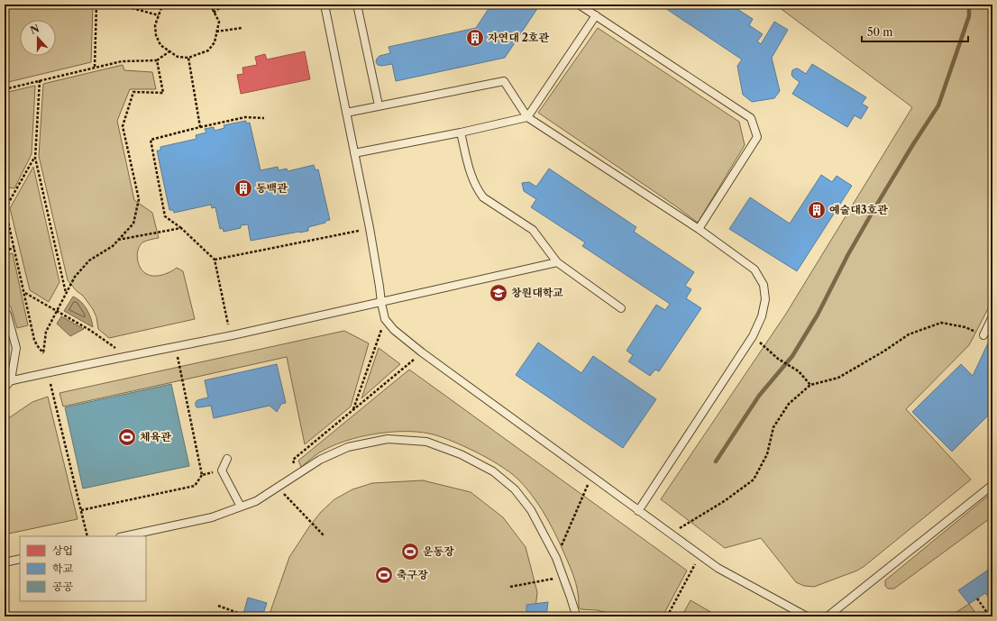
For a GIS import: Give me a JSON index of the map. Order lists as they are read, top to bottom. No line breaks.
{"places":{"building":["자연대 2호관","동백관","예술대3호관"],"school or university":["창원대학교"],"sports":["체육관","운동장","축구장"]},"legend":["상업","학교","공공"],"scale_bar":"50 m","north":"top"}
